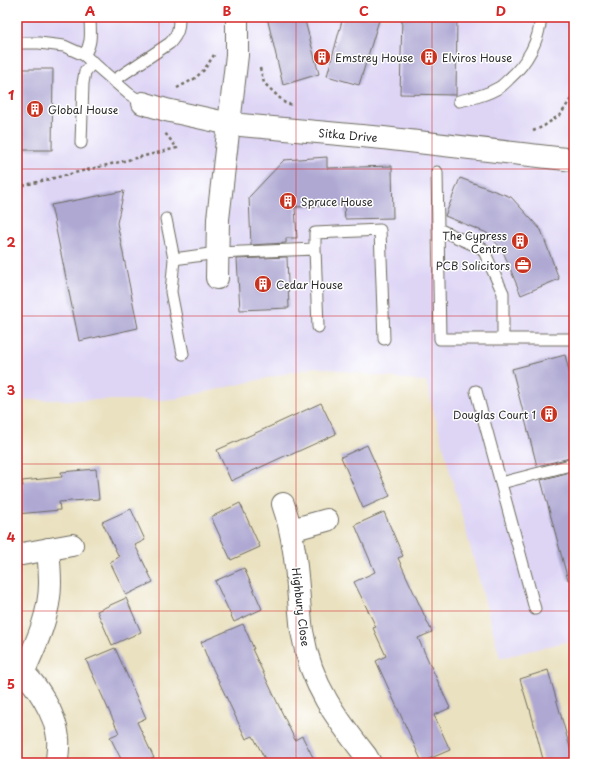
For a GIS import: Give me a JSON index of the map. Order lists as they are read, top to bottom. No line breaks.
{"streets":{"street":["Sitka Drive","Highbury Close"]},"places":{"building":["Emstrey House","Elviros House","Global House","Spruce House","The Cypress Centre","Cedar House","Douglas Court 1"],"office":["PCB Solicitors"]},"grid":{"columns":["A","B","C","D"],"rows":["1","2","3","4","5"]}}
